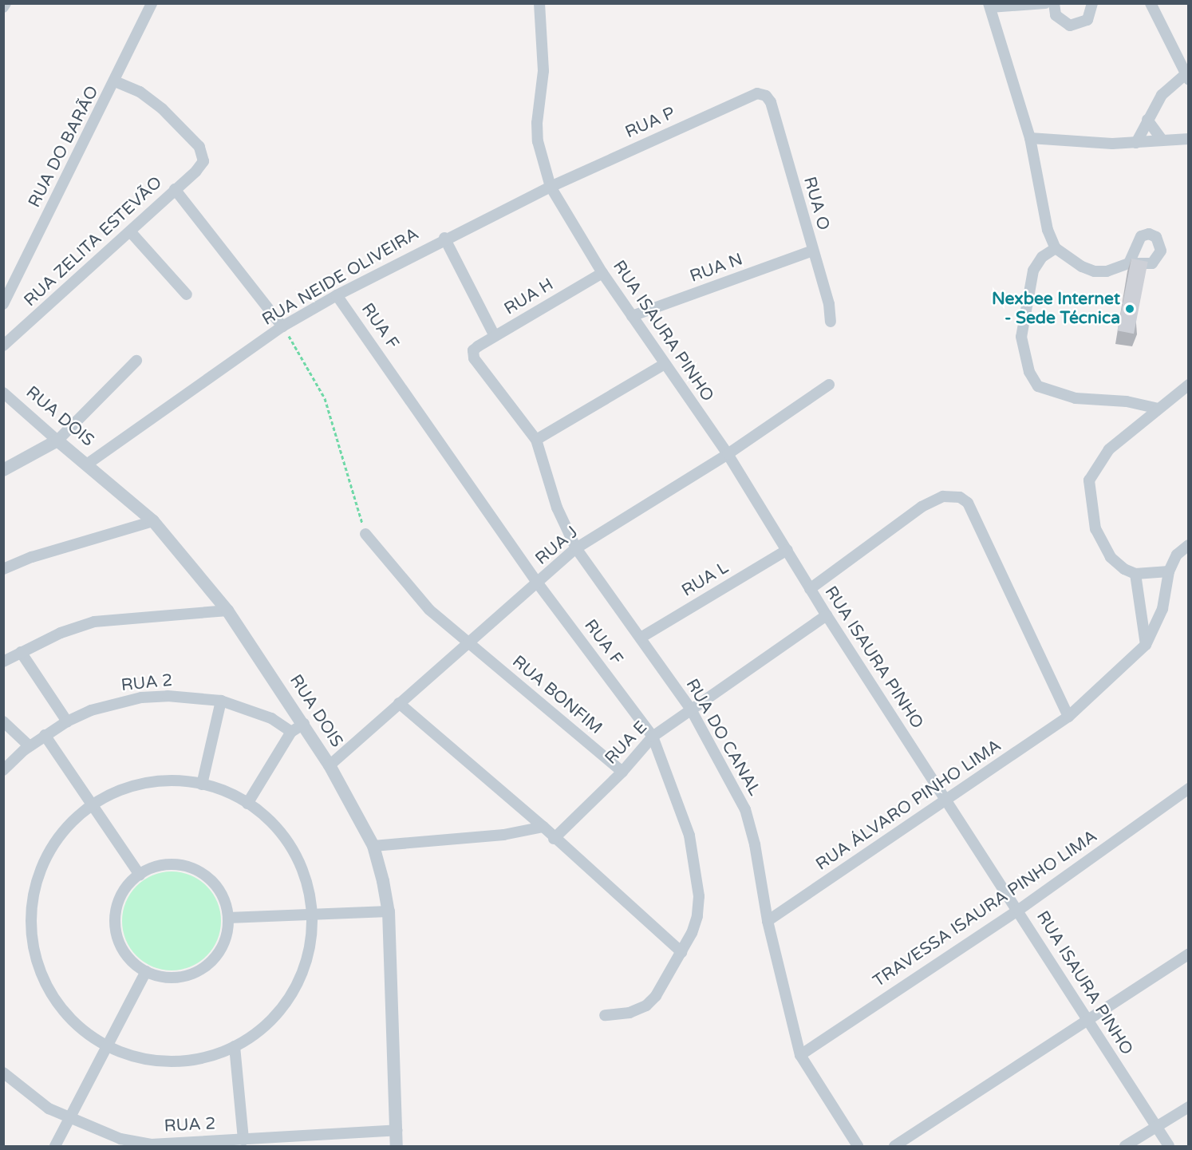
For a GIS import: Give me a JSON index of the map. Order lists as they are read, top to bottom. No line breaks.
{"streets":{"street":["RUA P","RUA DO BARÃO","RUA O","RUA ZELITA ESTEVÃO","RUA N","RUA NEIDE OLIVEIRA","RUA H","RUA F","RUA ISAURA PINHO","RUA DOIS","RUA J","RUA L","RUA 2","RUA BONFIM","RUA DO CANAL","RUA E","RUA ÁLVARO PINHO LIMA","TRAVESSA ISAURA PINHO LIMA"]},"crossings":[["RUA P","RUA O"],["RUA P","RUA NEIDE OLIVEIRA"],["RUA P","RUA ISAURA PINHO"],["RUA DO BARÃO","RUA ZELITA ESTEVÃO"],["RUA O","RUA N"],["RUA N","RUA ISAURA PINHO"],["RUA NEIDE OLIVEIRA","RUA F"],["RUA NEIDE OLIVEIRA","RUA ISAURA PINHO"],["RUA NEIDE OLIVEIRA","RUA DOIS"],["RUA H","RUA ISAURA PINHO"],["RUA H","RUA DO CANAL"],["RUA F","RUA J"],["RUA F","RUA E"],["RUA ISAURA PINHO","RUA J"],["RUA ISAURA PINHO","RUA L"],["RUA ISAURA PINHO","RUA E"],["RUA ISAURA PINHO","RUA ÁLVARO PINHO LIMA"],["RUA ISAURA PINHO","TRAVESSA ISAURA PINHO LIMA"],["RUA DOIS","RUA J"],["RUA DOIS","RUA 2"],["RUA J","RUA BONFIM"],["RUA J","RUA DO CANAL"],["RUA L","RUA DO CANAL"],["RUA BONFIM","RUA E"],["RUA DO CANAL","RUA E"],["RUA DO CANAL","RUA ÁLVARO PINHO LIMA"],["RUA DO CANAL","TRAVESSA ISAURA PINHO LIMA"]],"places":["Nexbee Internet - Sede Técnica"]}
